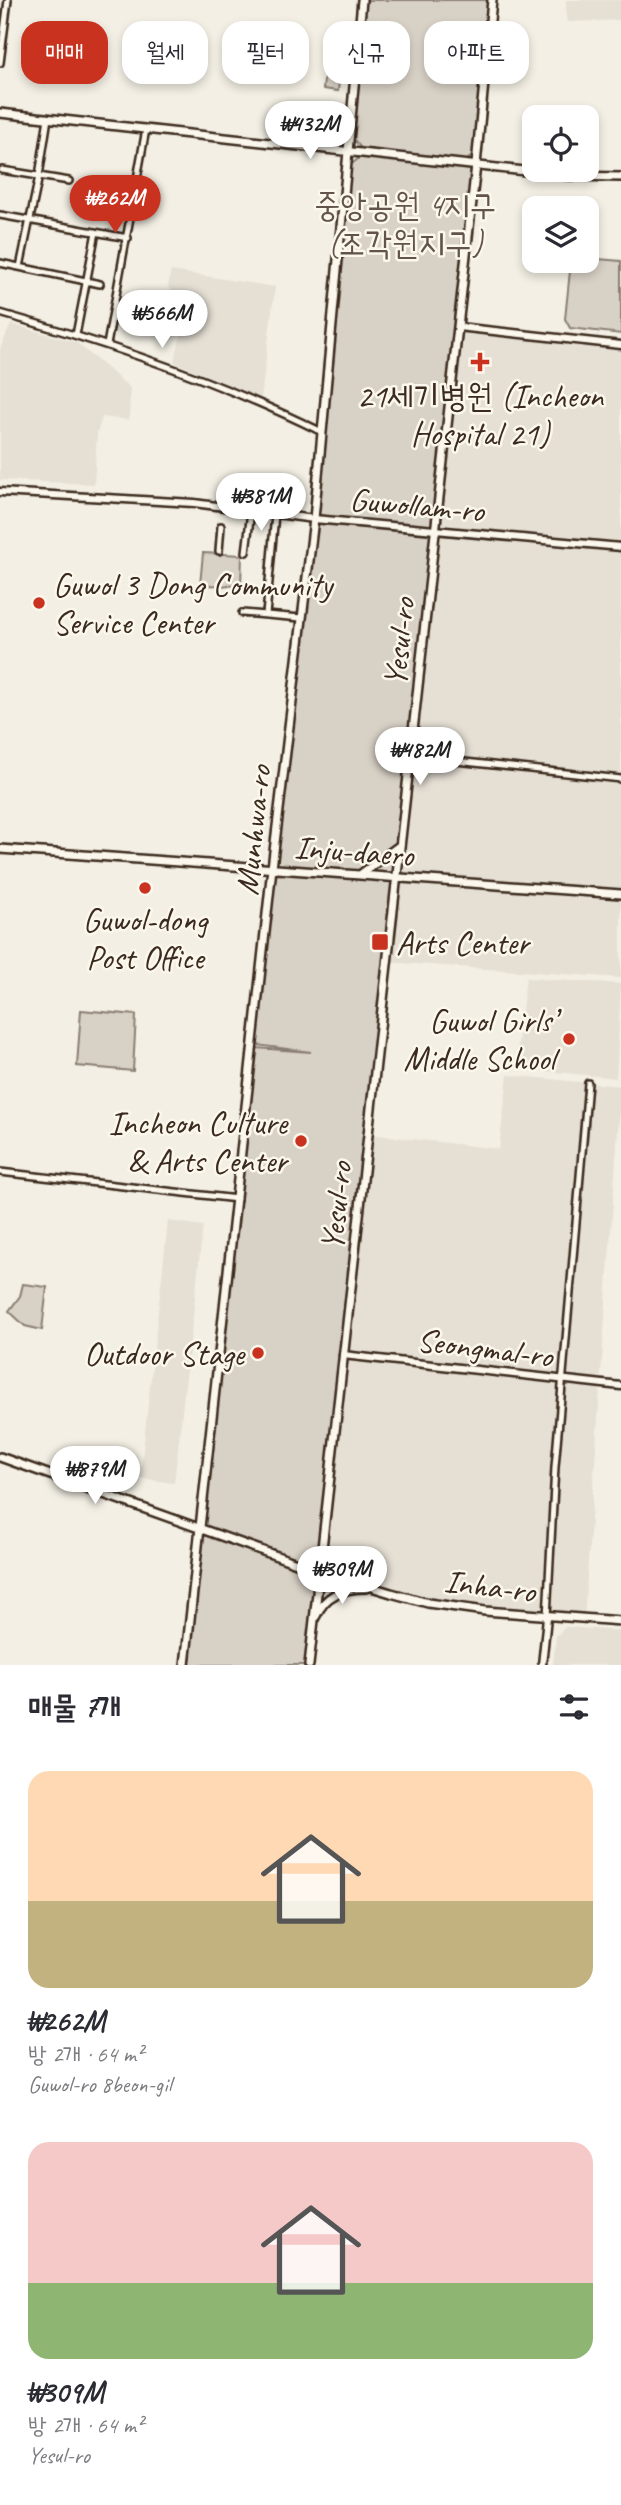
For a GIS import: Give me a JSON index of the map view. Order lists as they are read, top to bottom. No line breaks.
{"streets":{"main road":["Yesul-ro","Munhwa-ro","Inju-daero","Inha-ro"],"street":["Guwollam-ro","Seongmal-ro"]},"crossings":[["Guwollam-ro","Yesul-ro"],["Guwollam-ro","Munhwa-ro"],["Yesul-ro","Inju-daero"],["Yesul-ro","Seongmal-ro"],["Yesul-ro","Inha-ro"],["Munhwa-ro","Inju-daero"],["Munhwa-ro","Inha-ro"]],"parks":["중앙공원 4지구 (조각원지구)"],"places":{"health":["21세기병원 (Incheon Hospital 21)"],"other":["Guwol 3 Dong Community Service Center","Guwol-dong Post Office","Guwol Girls’ Middle School","Incheon Culture & Arts Center","Outdoor Stage"],"transit":["Arts Center"]},"page":{"chip":["매매","월세","필터","신규","아파트"],"price":["₩432M","₩262M","₩566M","₩381M","₩482M","₩879M","₩309M"],"heading":"매물 7개","list":[{"name":"₩262M","note":"방 2개 · 64 m² · Guwol-ro 8beon-gil"},{"name":"₩309M","note":"방 2개 · 64 m² · Yesul-ro"}]}}
